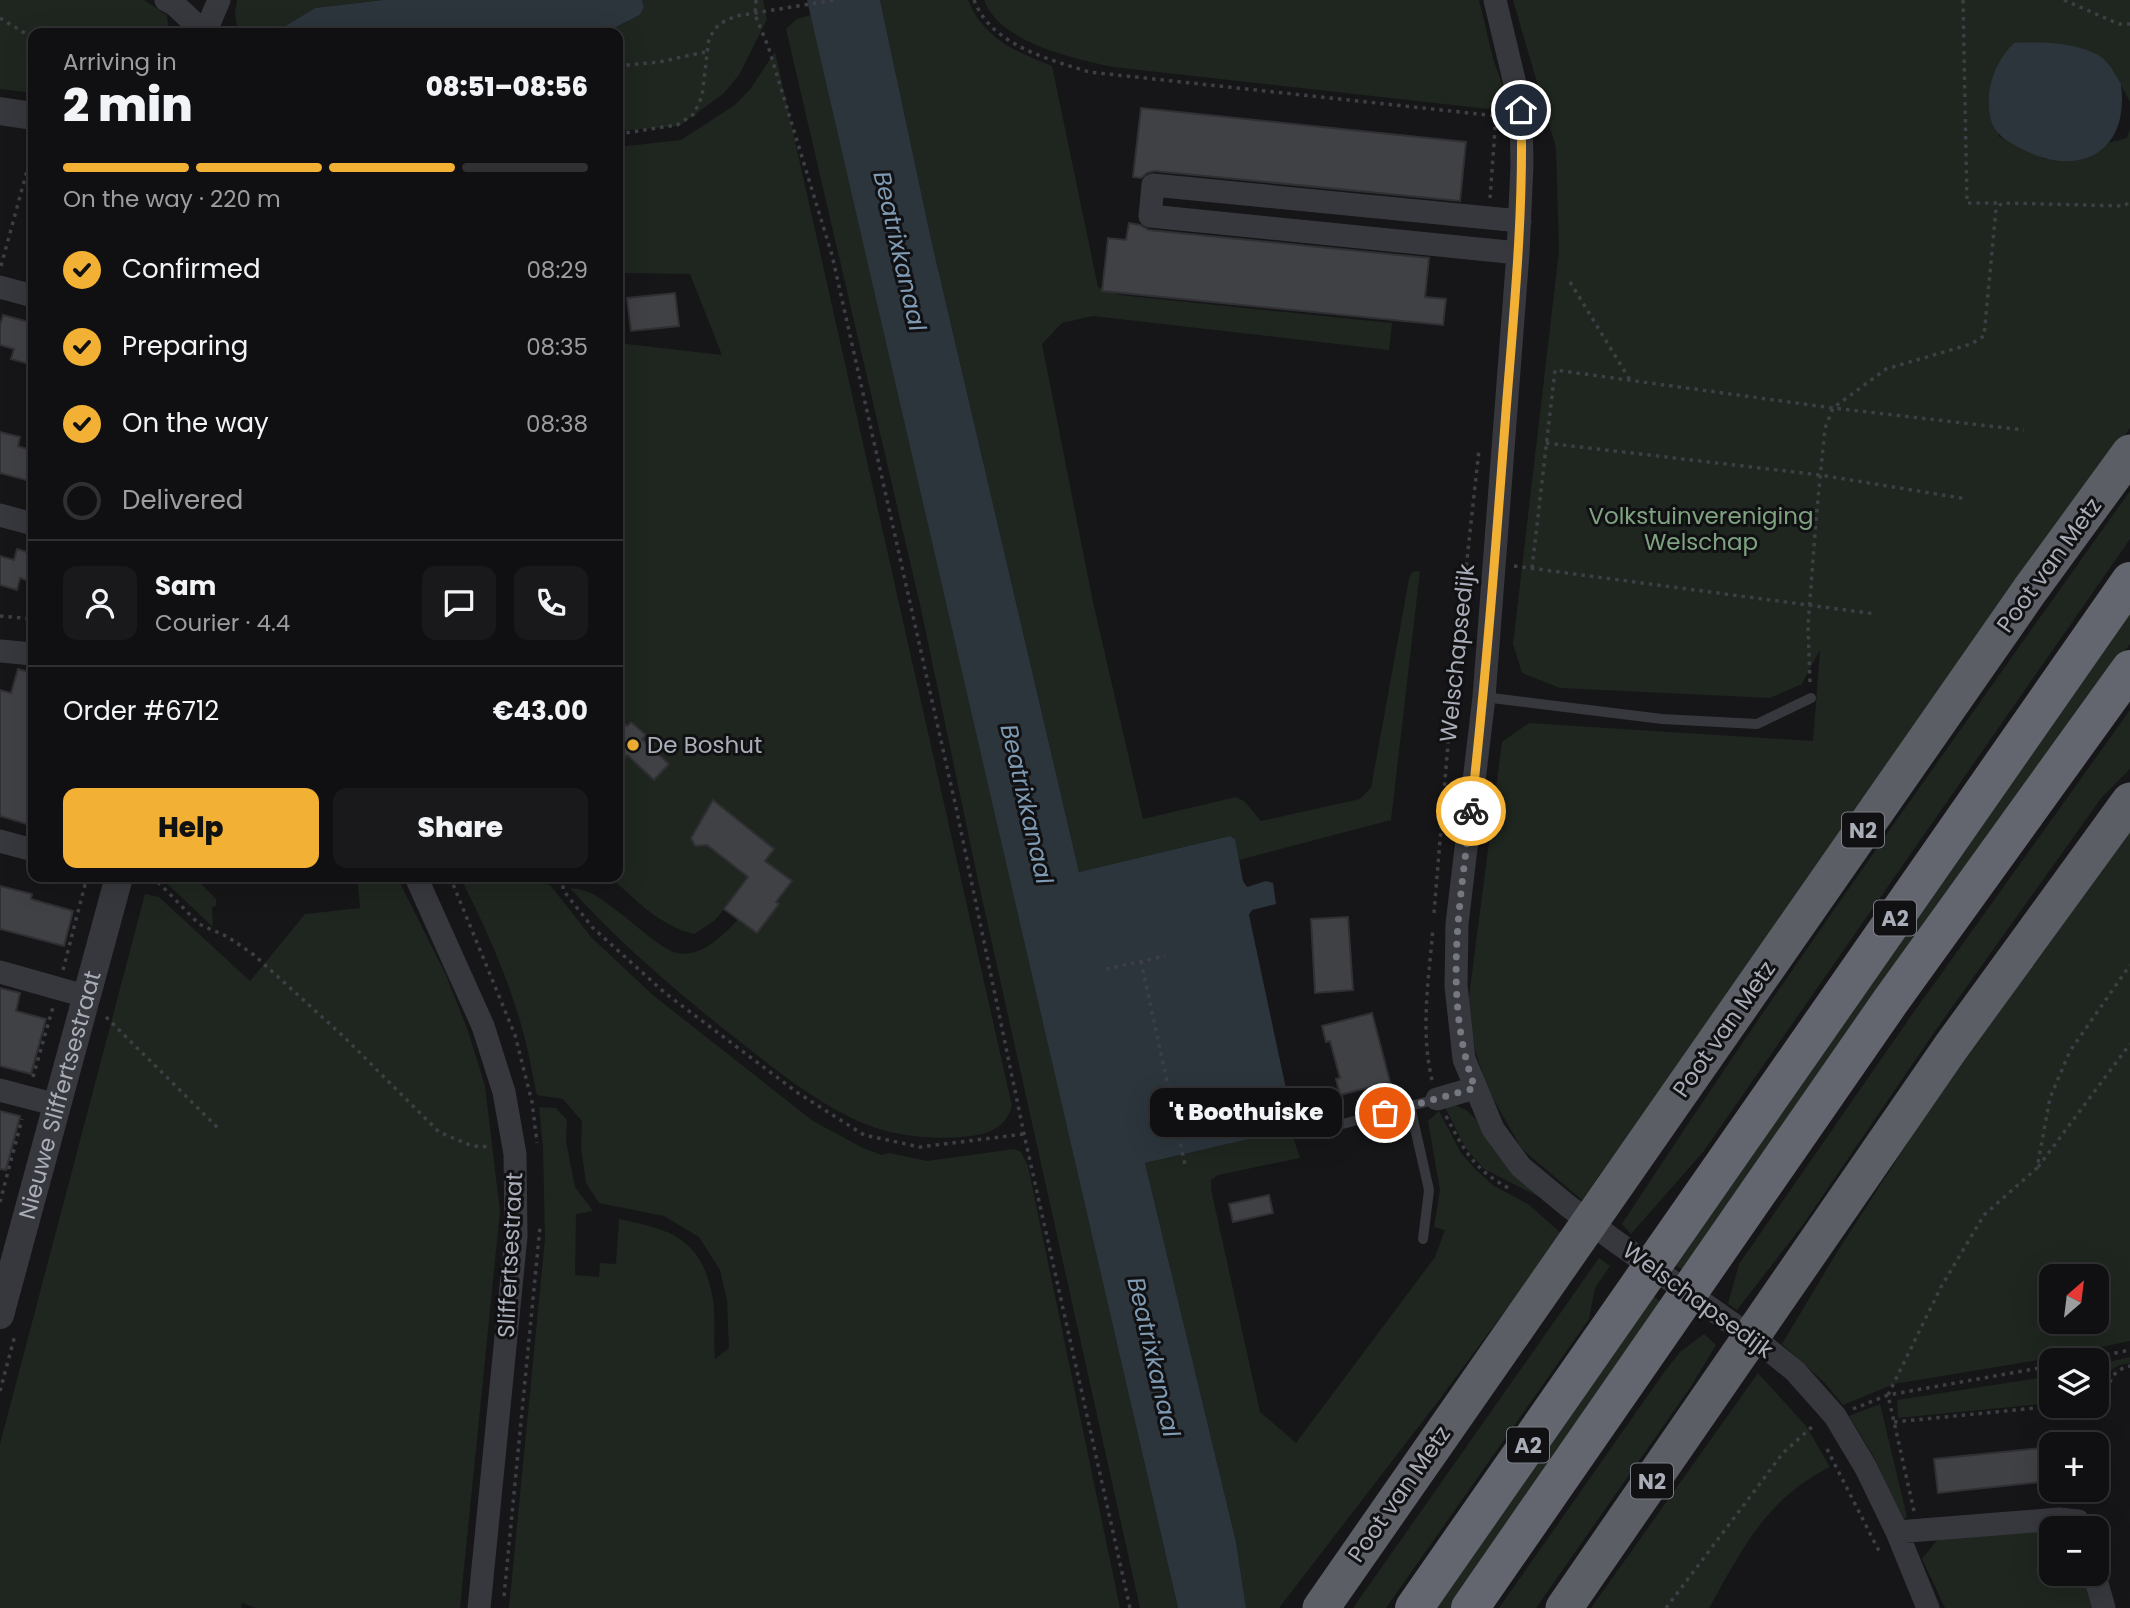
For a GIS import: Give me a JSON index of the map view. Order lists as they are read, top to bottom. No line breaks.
{"streets":{"highway":["Poot van Metz","N2","A2"],"street":["Welschapsedijk","Nieuwe Sliffertsestraat","Sliffertsestraat"]},"water":["Beatrixkanaal"],"parks":["Volkstuinvereniging Welschap"],"places":["De Boshut","'t Boothuiske"],"north":"top right","page":{"heading":["2 min","Arriving in","08:51–08:56"],"panel":["Sam","Courier · 4.4","Order #6712","€43.00"],"bar":"On the way · 220 m","list":[["Confirmed","08:29"],["Preparing","08:35"],["On the way","08:38"],"Delivered"],"buttons":["Help","Share"],"bubble":"'t Boothuiske","map_buttons":["+","−"]}}
